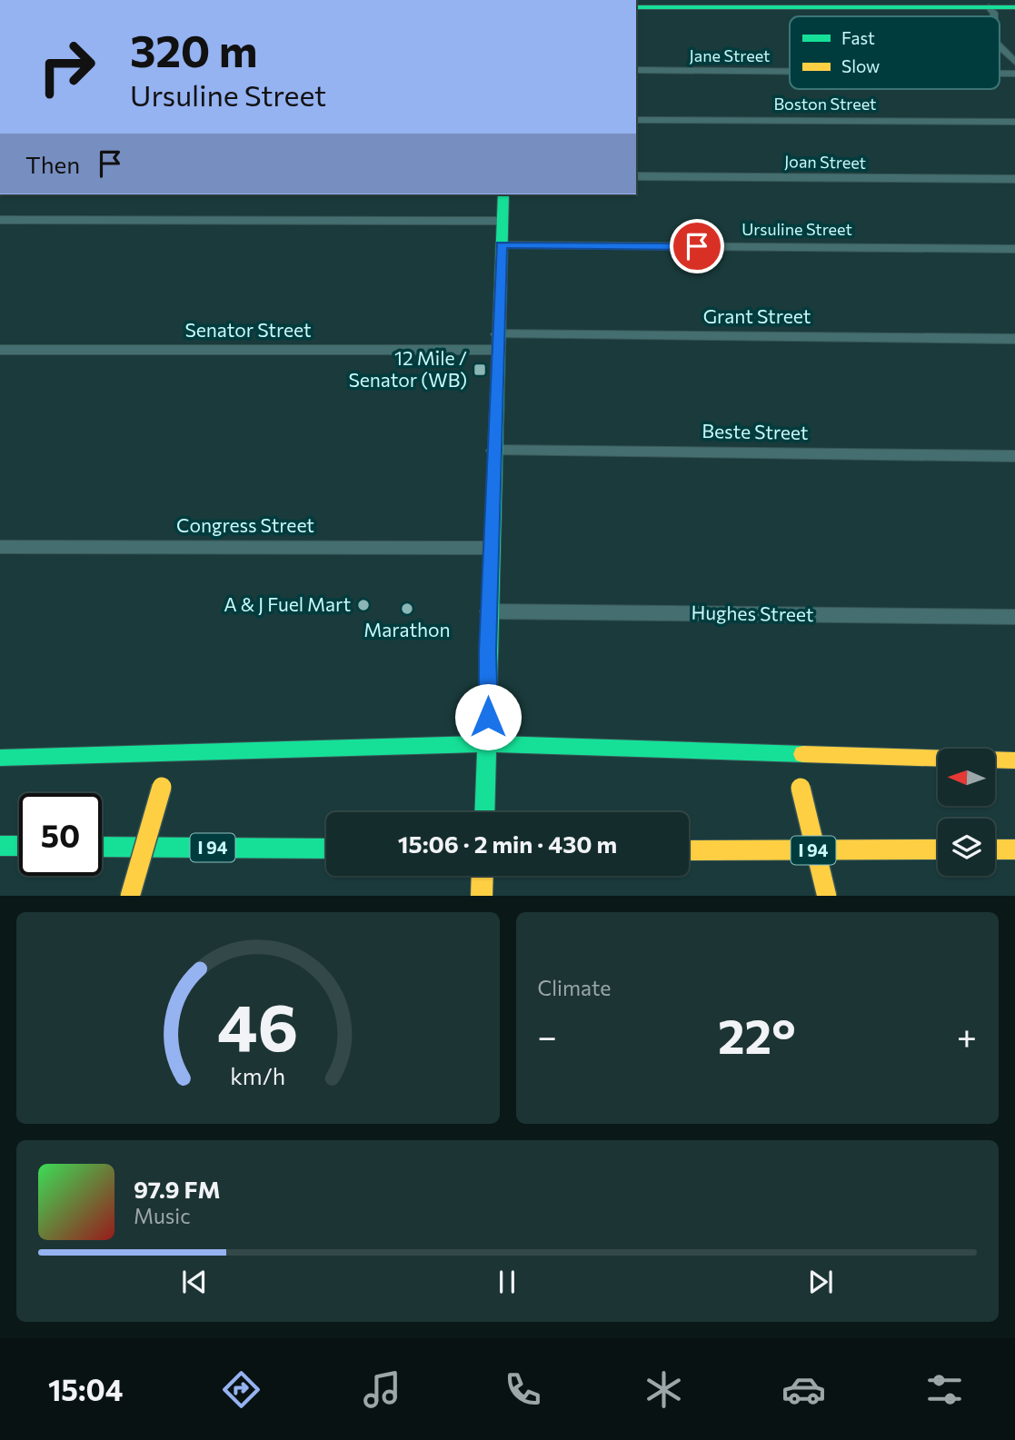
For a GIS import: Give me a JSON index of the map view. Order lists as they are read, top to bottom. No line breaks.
{"streets":{"main road":["I 94"],"street":["Jane Street","Boston Street","Joan Street","Ursuline Street","Grant Street","Senator Street","Beste Street","Congress Street","Hughes Street"]},"places":{"transit":["12 Mile / Senator (WB)"],"other":["A & J Fuel Mart","Marathon"]},"legend":["Fast","Slow"],"north":"left","page":{"turn":["320 m","Ursuline Street"],"then":"Then","limit":"50","trip":"15:06 · 2 min · 430 m","tile":"Climate","heat":["−","22°","+"],"song":["97.9 FM","Music"],"tabs":"15:04","gauge":["46","km/h"]}}
